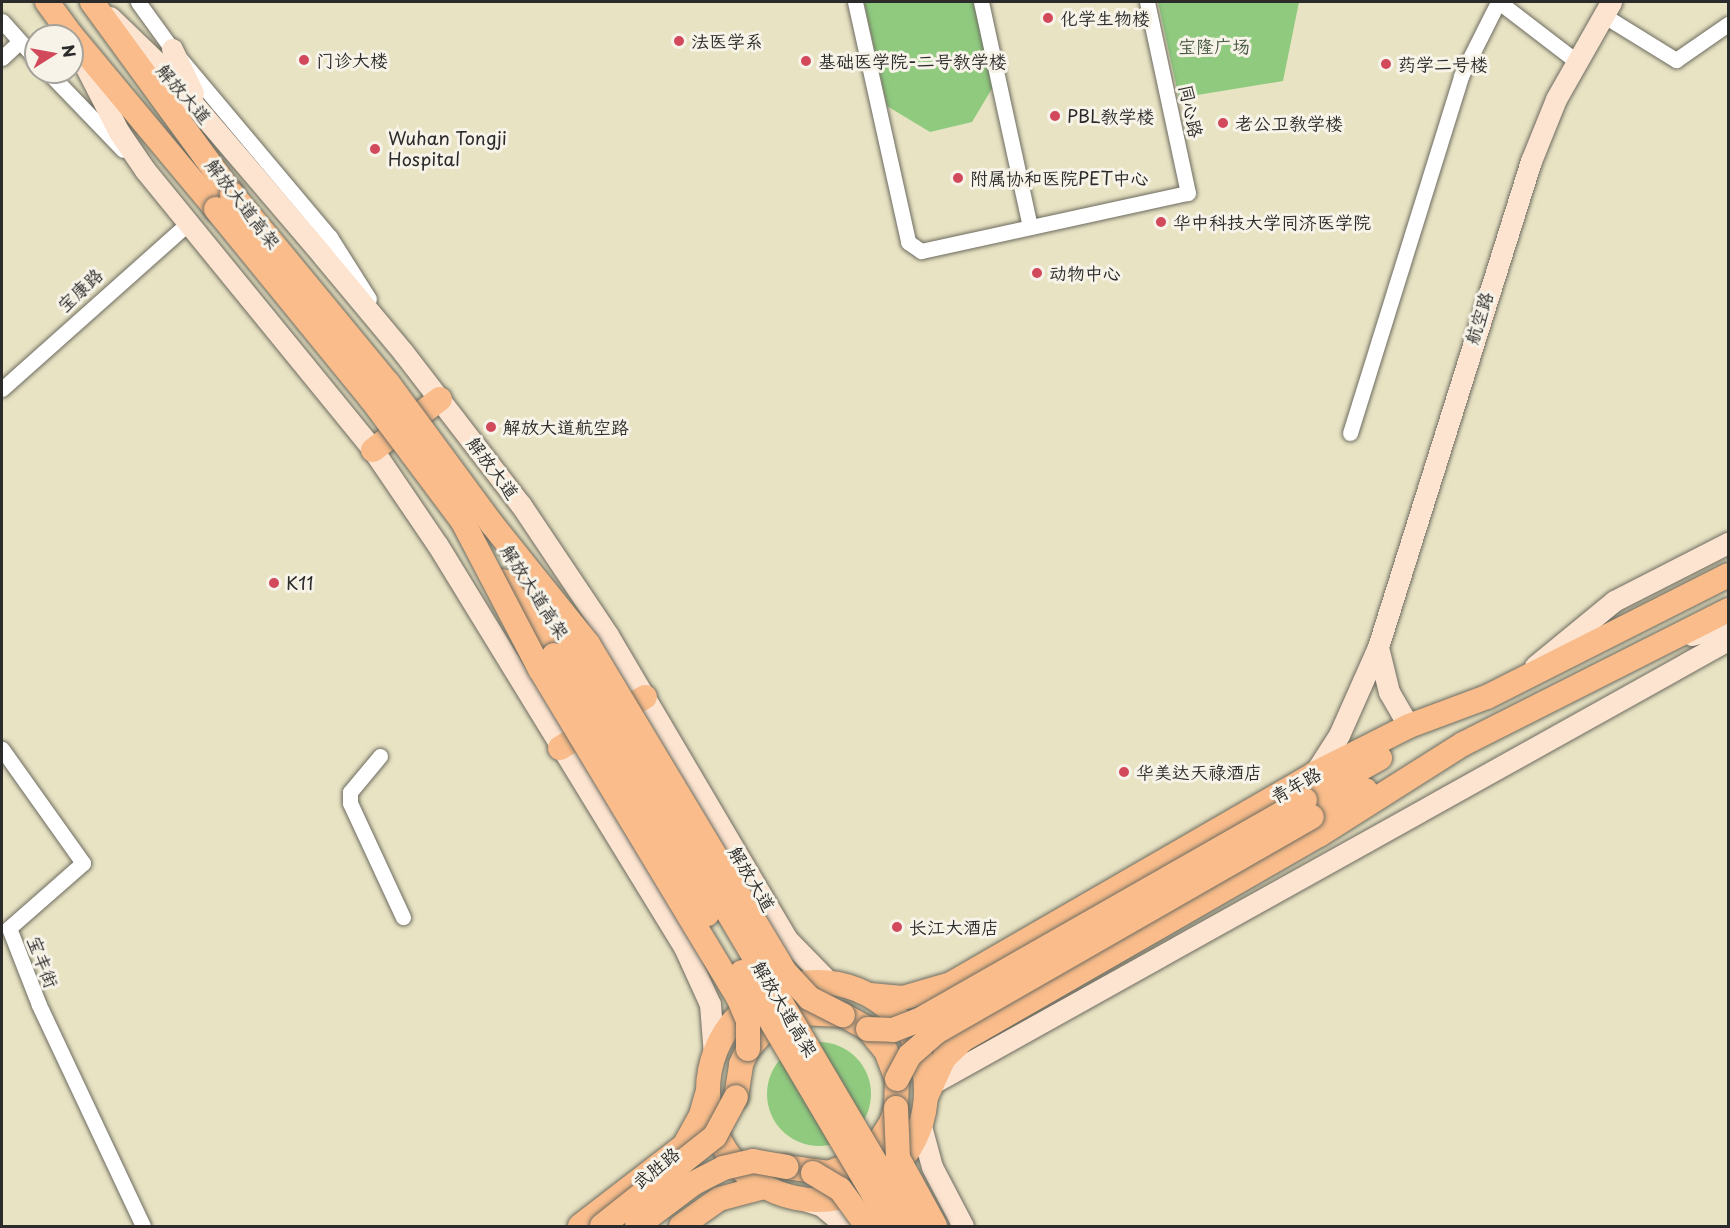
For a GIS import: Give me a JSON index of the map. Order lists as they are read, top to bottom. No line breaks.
{"streets":{"main road":["解放大道","解放大道高架","航空路","青年路","武胜路"],"street":["同心路","宝康路","宝丰街"]},"crossings":[["解放大道","解放大道高架"],["航空路","青年路"]],"parks":["宝隆广场"],"places":["化学生物楼","法医学系","门诊大楼","基础医学院-二号教学楼","药学二号楼","PBL教学楼","老公卫教学楼","Wuhan Tongji Hospital","附属协和医院PET中心","华中科技大学同济医学院","动物中心","解放大道航空路","K11","华美达天禄酒店","长江大酒店"],"north":"right"}
